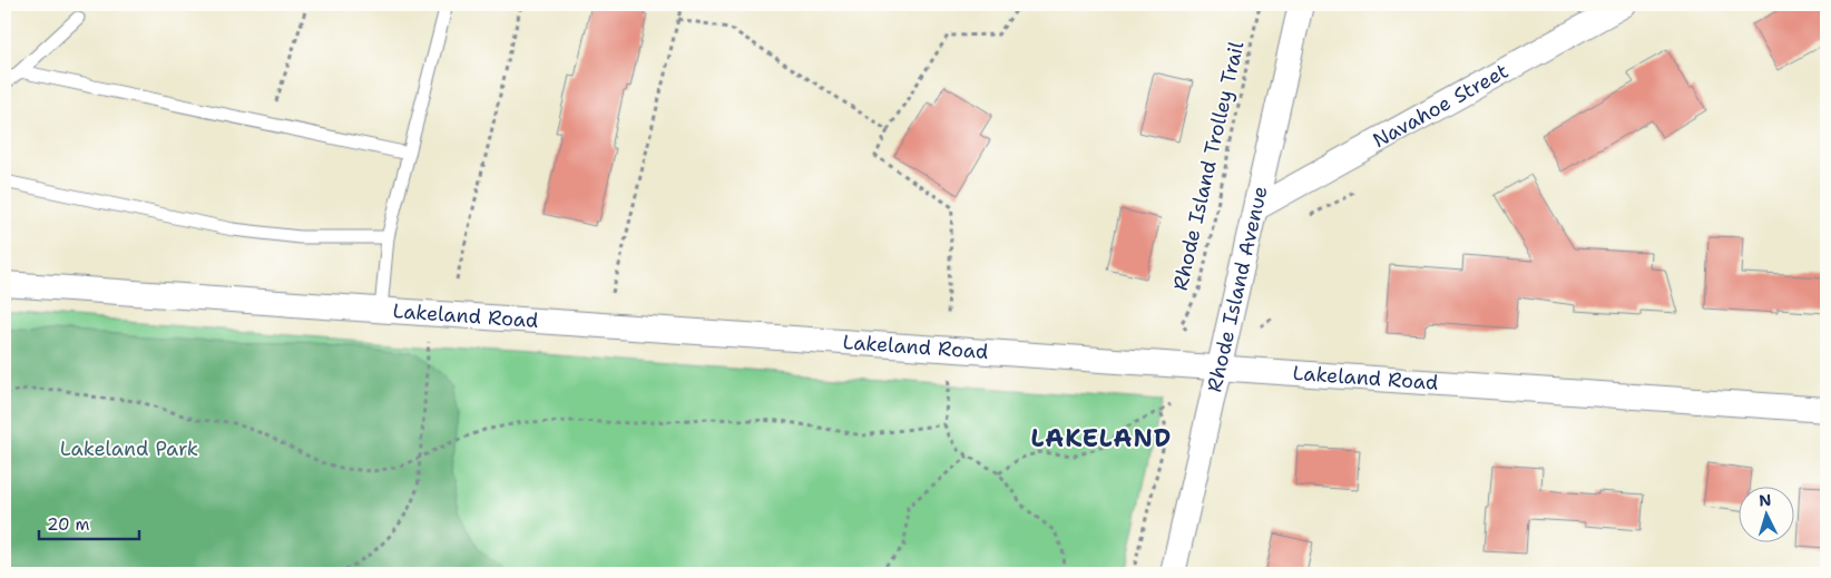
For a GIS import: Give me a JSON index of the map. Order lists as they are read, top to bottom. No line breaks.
{"streets":{"street":["Navahoe Street","Rhode Island Avenue","Lakeland Road"],"path":["Rhode Island Trolley Trail"]},"crossings":[["Navahoe Street","Rhode Island Avenue"],["Rhode Island Avenue","Lakeland Road"]],"districts":["LAKELAND"],"parks":["Lakeland Park"],"scale_bar":"20 m","north":"top"}
